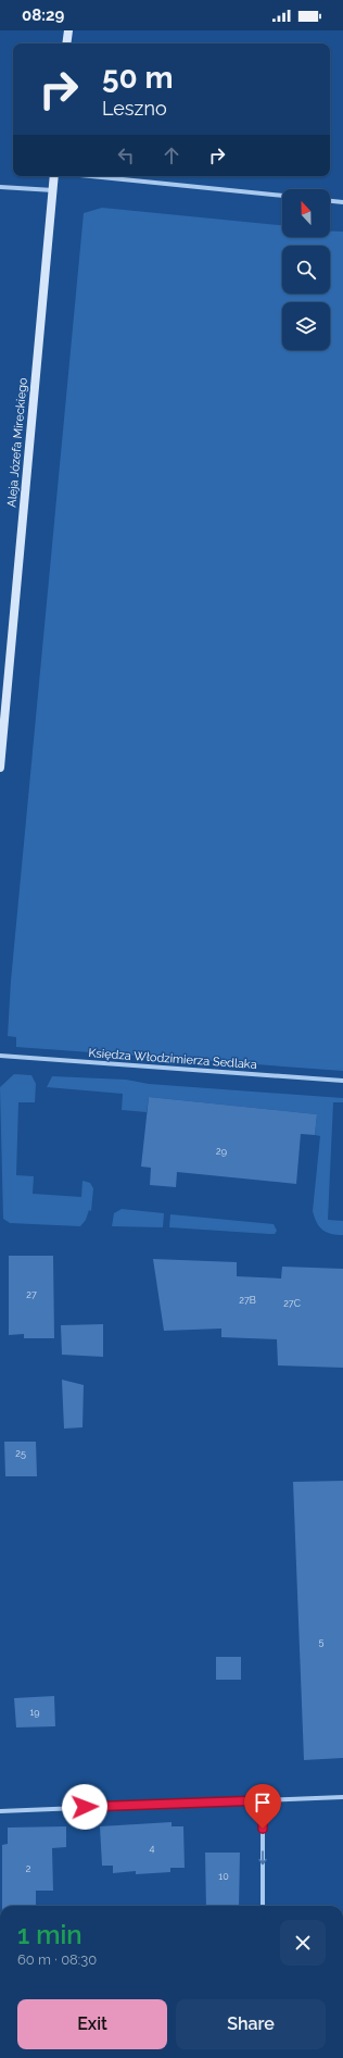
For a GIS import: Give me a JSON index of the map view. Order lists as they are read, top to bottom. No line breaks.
{"streets":{"street":["Aleja Józefa Mireckiego","Księdza Włodzimierza Sedlaka"]},"house_numbers":["29","27","27B","27C","25","5","19","4","2","10"],"north":"top","page":{"status":"08:29","turn":["50 m","Leszno"],"heading":["1 min","60 m · 08:30"],"buttons":["Exit","Share"]}}
